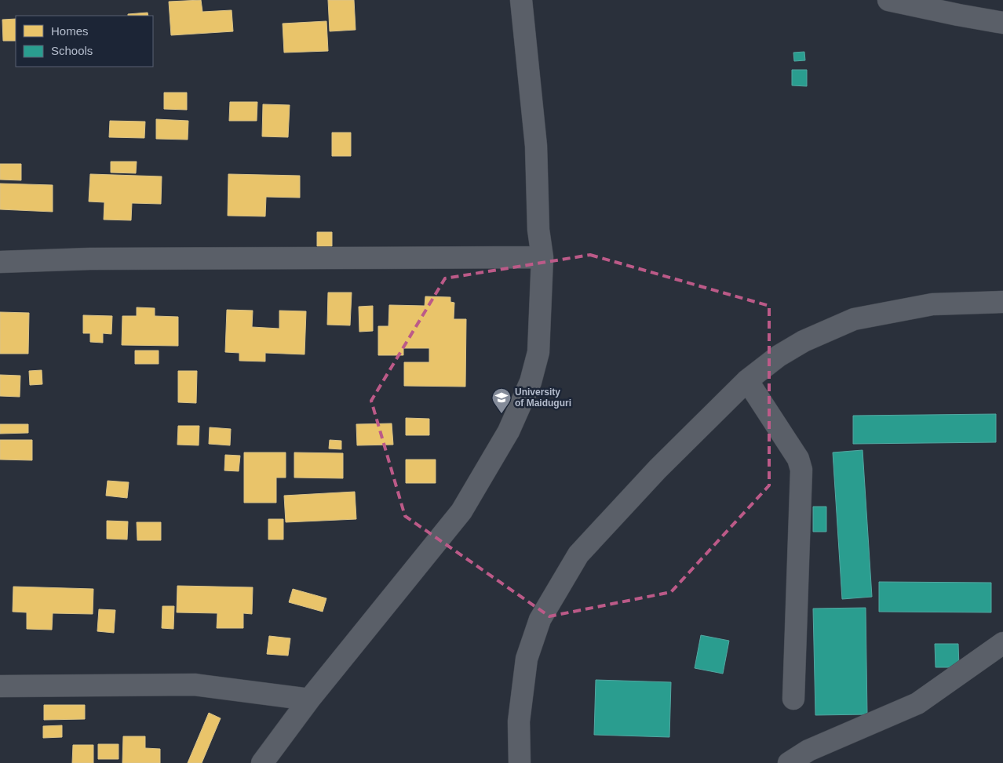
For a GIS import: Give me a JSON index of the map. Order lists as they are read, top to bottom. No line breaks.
{"places":{"school or university":["University of Maiduguri"]},"legend":["Homes","Schools"]}
